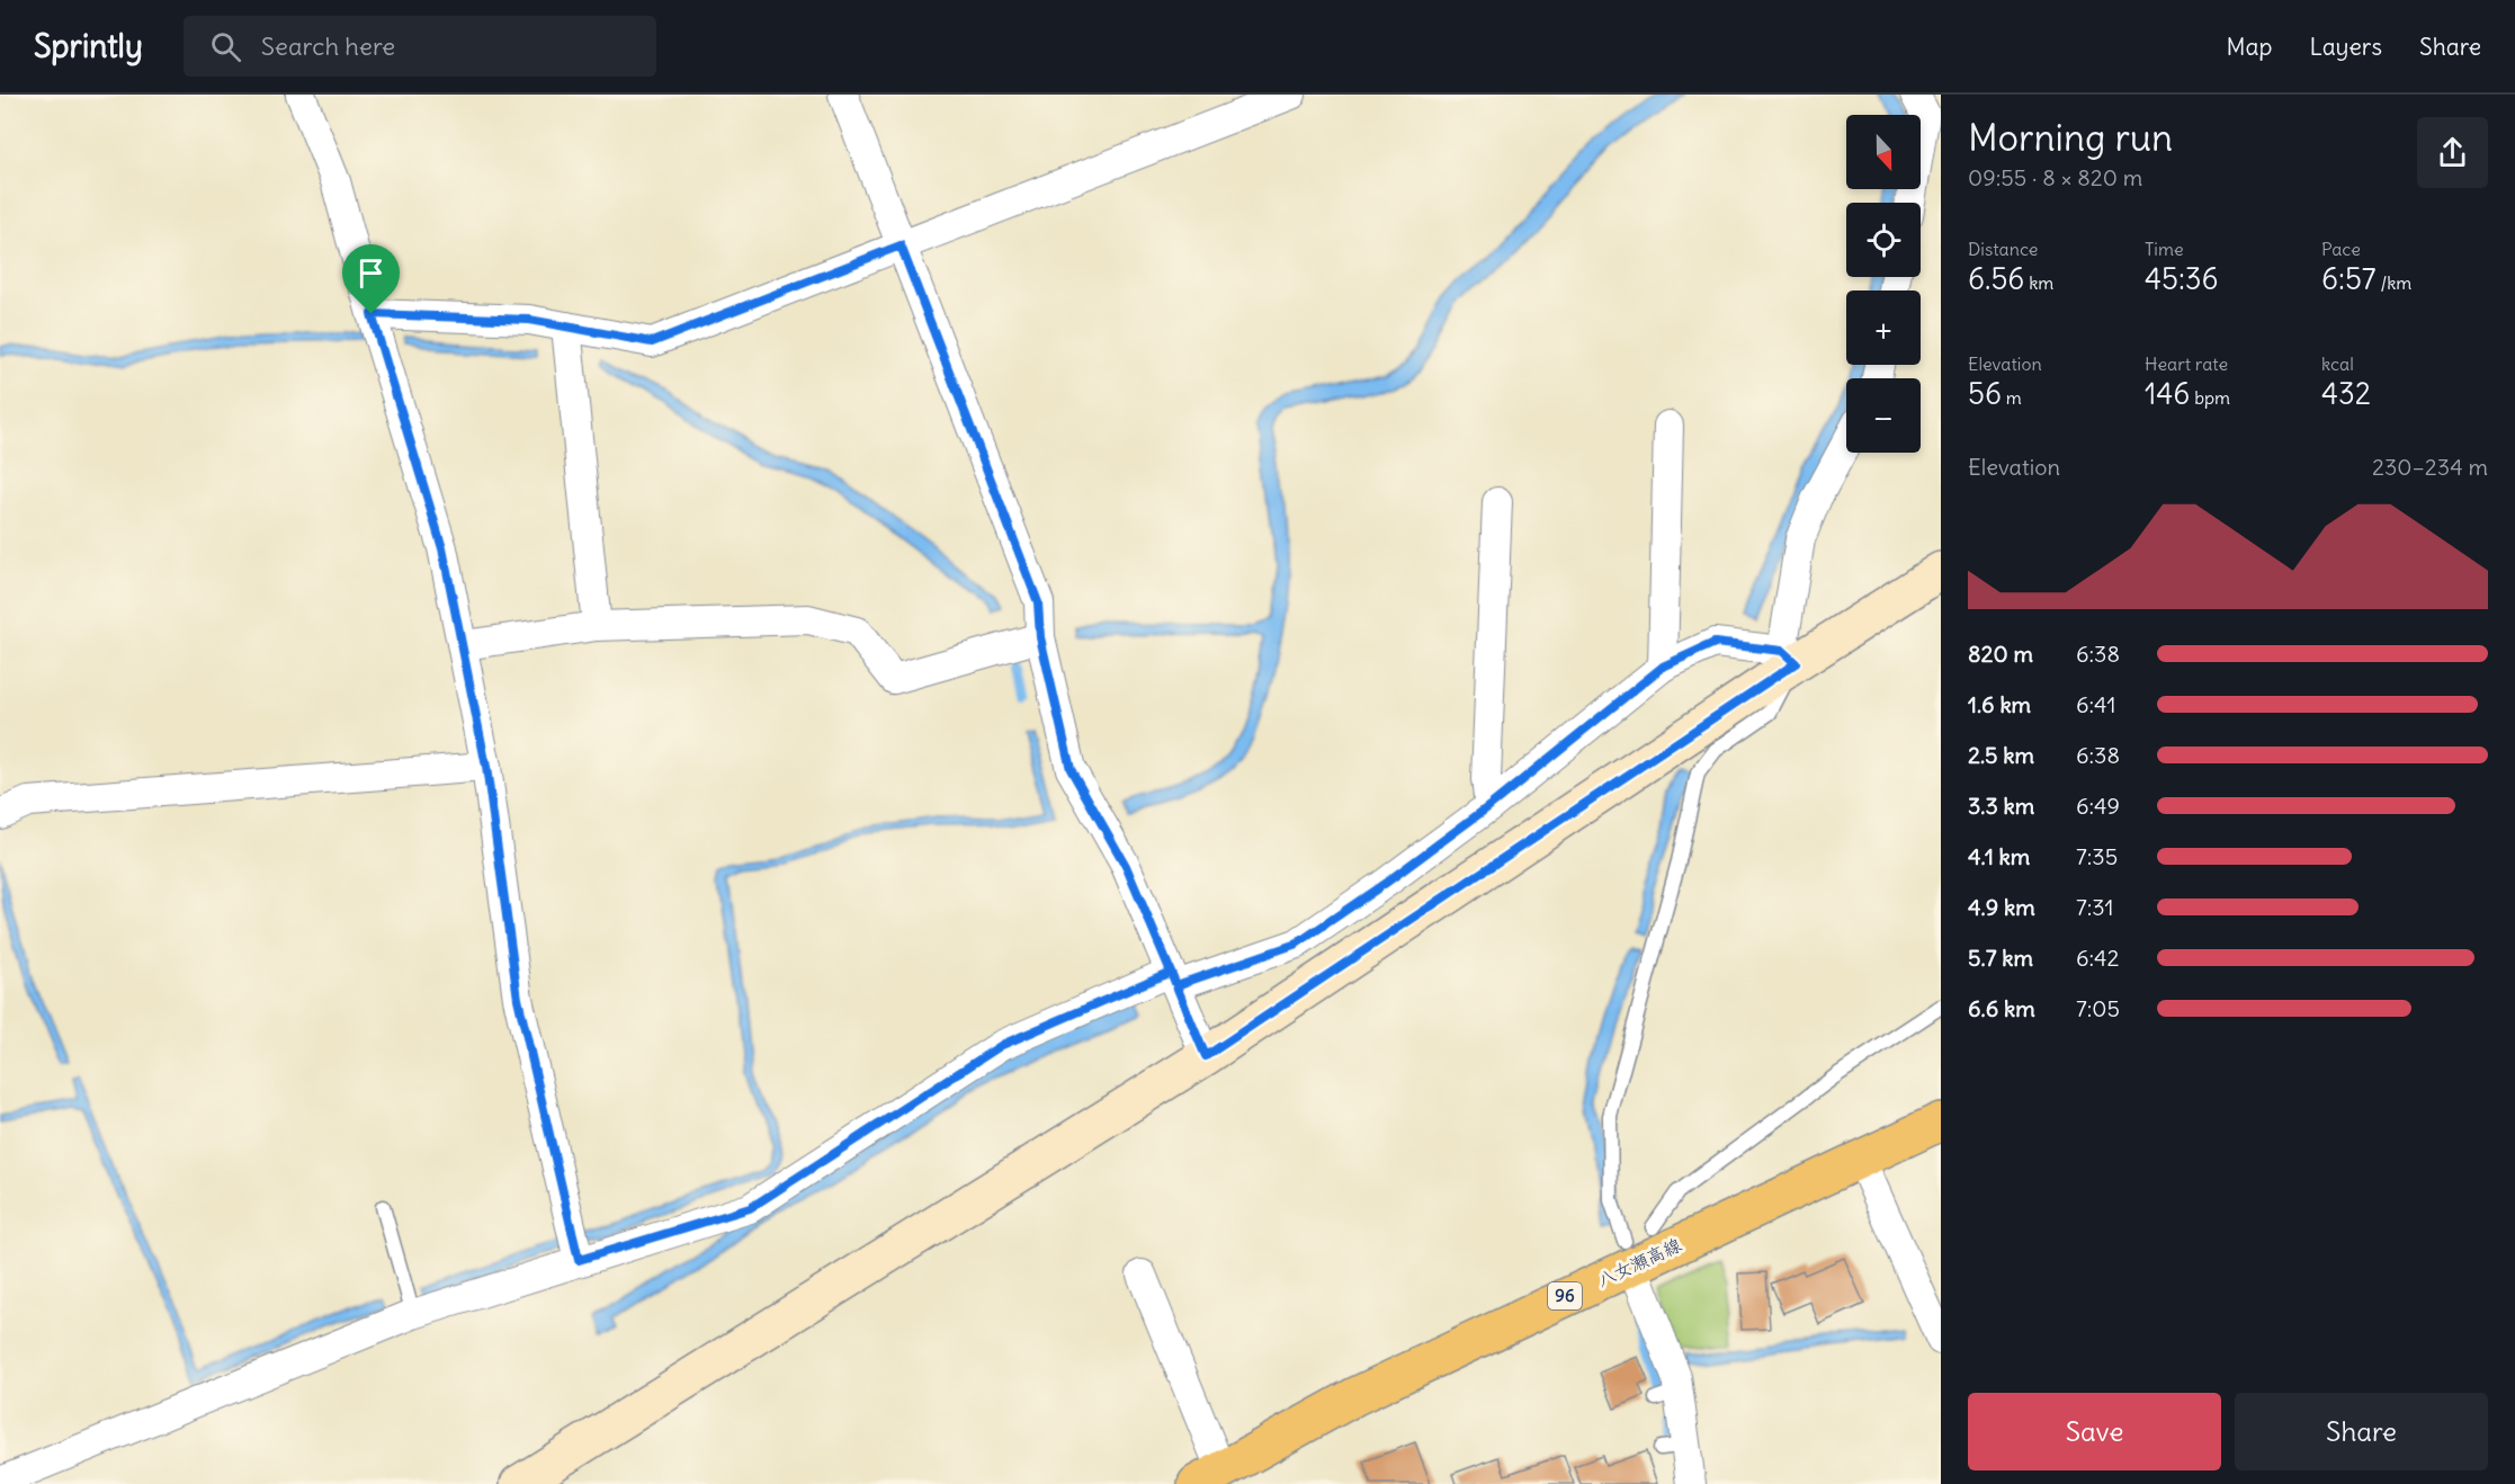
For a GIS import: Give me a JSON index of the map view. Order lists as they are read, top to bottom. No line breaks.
{"streets":{"main road":["八女瀬高線","96"]},"north":"bottom","page":{"header":"Sprintly","search":"Search here","nav":["Map","Layers","Share"],"heading":["Morning run","09:55 · 8 × 820 m"],"map_buttons":["+","−"],"stats":[["Distance","6.56 km"],["Time","45:36"],["Pace","6:57 /km"],["Elevation","56 m"],["Heart rate","146 bpm"],["kcal","432"]],"chart":["Elevation","230–234 m"],"list":[{"name":"820 m","note":"6:38"},{"name":"1.6 km","note":"6:41"},{"name":"2.5 km","note":"6:38"},{"name":"3.3 km","note":"6:49"},{"name":"4.1 km","note":"7:35"},{"name":"4.9 km","note":"7:31"},{"name":"5.7 km","note":"6:42"},{"name":"6.6 km","note":"7:05"}],"buttons":["Save","Share"]}}
